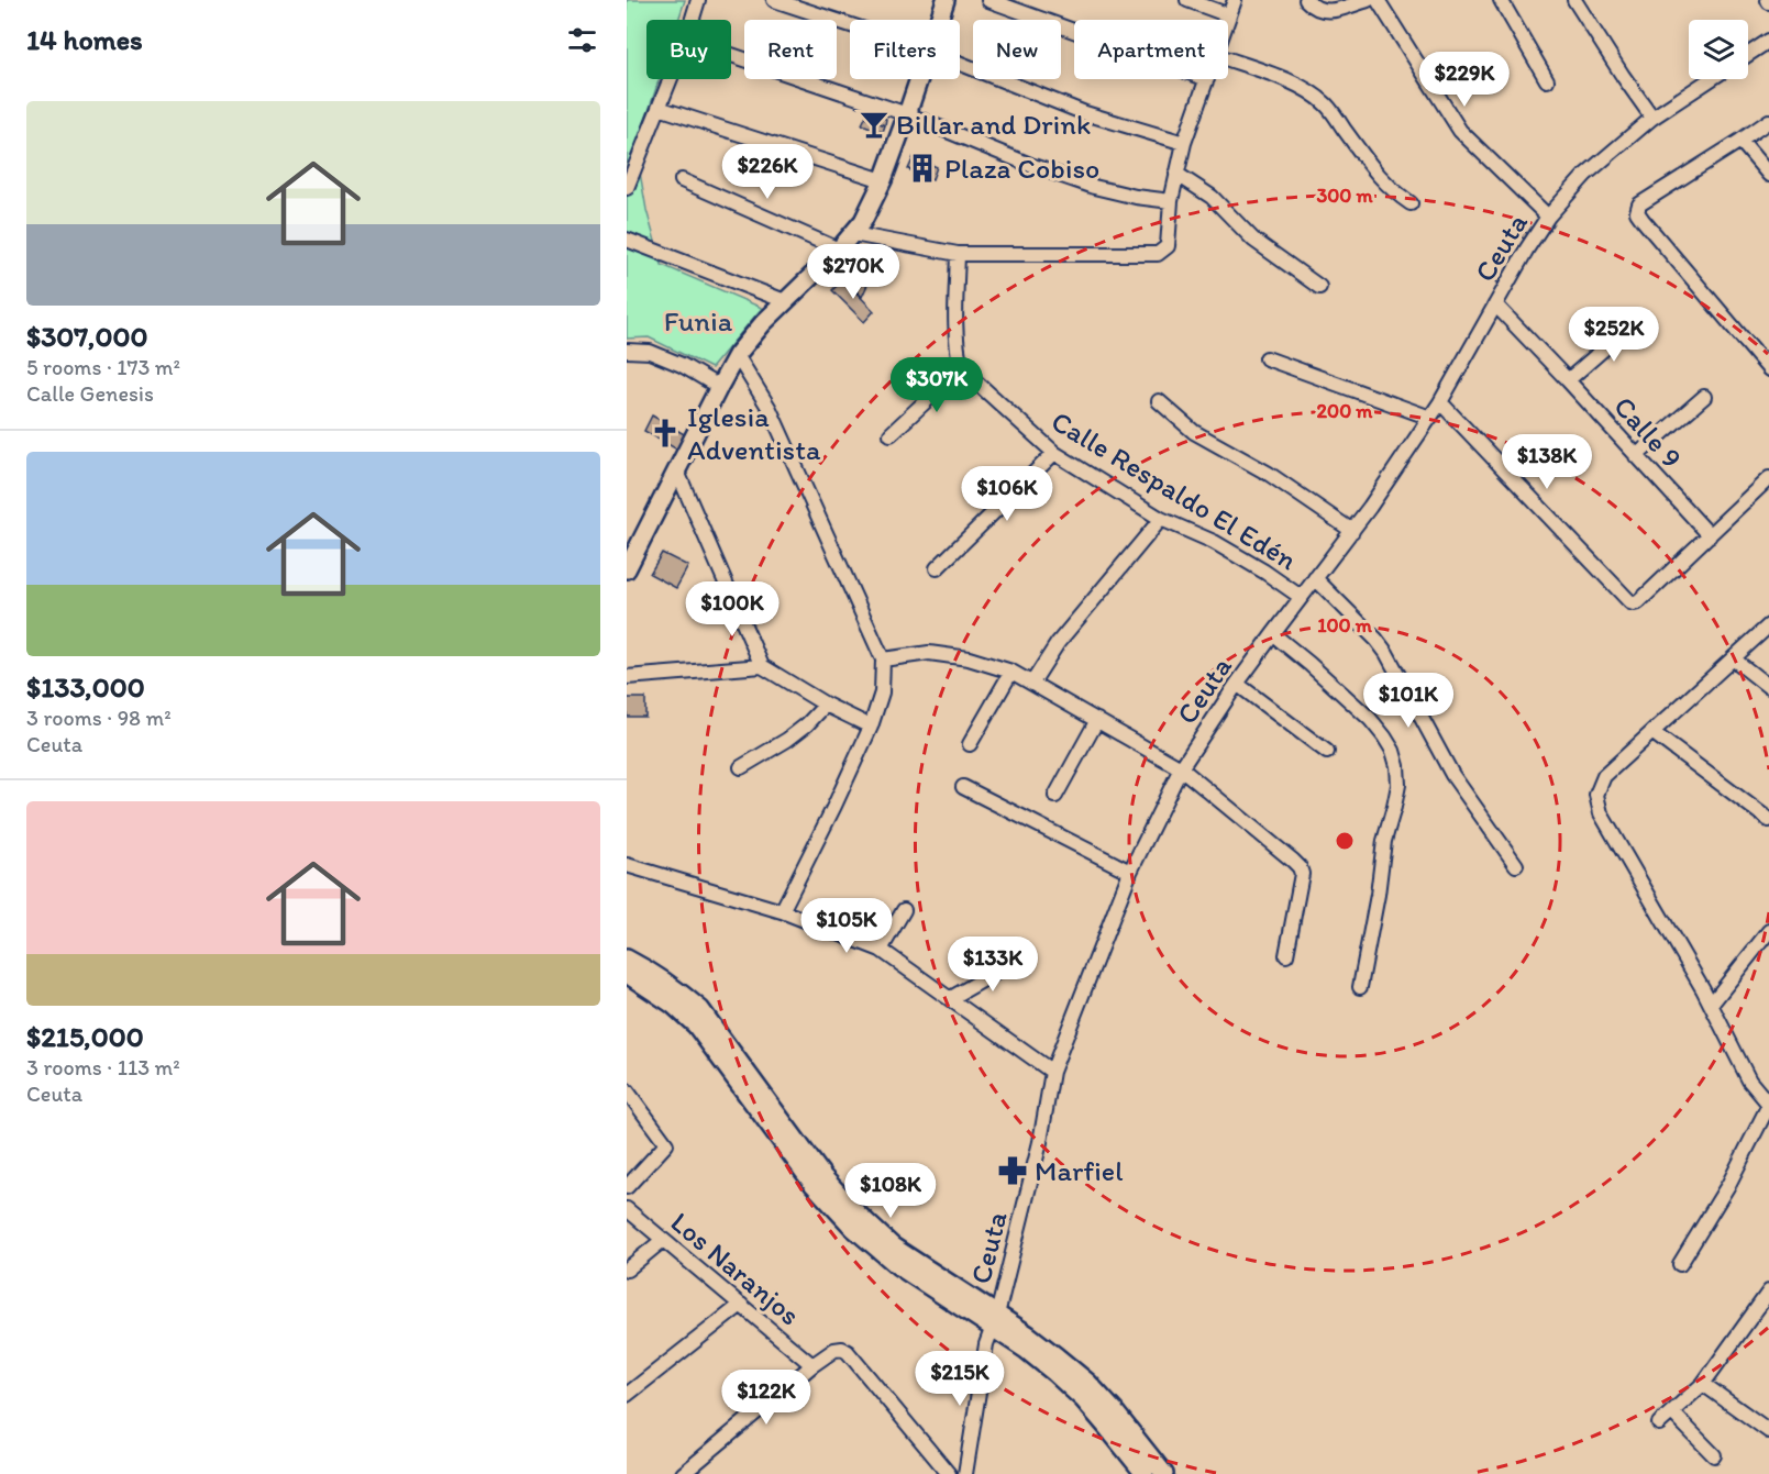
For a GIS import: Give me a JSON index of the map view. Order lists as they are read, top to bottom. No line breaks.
{"streets":{"street":["Ceuta","Calle 9","Calle Respaldo El Edén","Los Naranjos"]},"crossings":[["Ceuta","Calle 9"],["Ceuta","Calle Respaldo El Edén"]],"parks":["Funia"],"places":{"bar":["Billar and Drink"],"building":["Plaza Cobiso"],"church":["Iglesia Adventista"],"pharmacy":["Marfiel"]},"page":{"heading":"14 homes","chip":["Buy","Rent","Filters","New","Apartment"],"price":["$229K","$226K","$270K","$252K","$307K","$138K","$106K","$100K","$101K","$105K","$133K","$108K","$215K","$122K"],"list":[{"name":"$307,000","note":"5 rooms · 173 m² · Calle Genesis"},{"name":"$133,000","note":"3 rooms · 98 m² · Ceuta"},{"name":"$215,000","note":"3 rooms · 113 m² · Ceuta"}]},"rings":["300 m","200 m","100 m"]}
